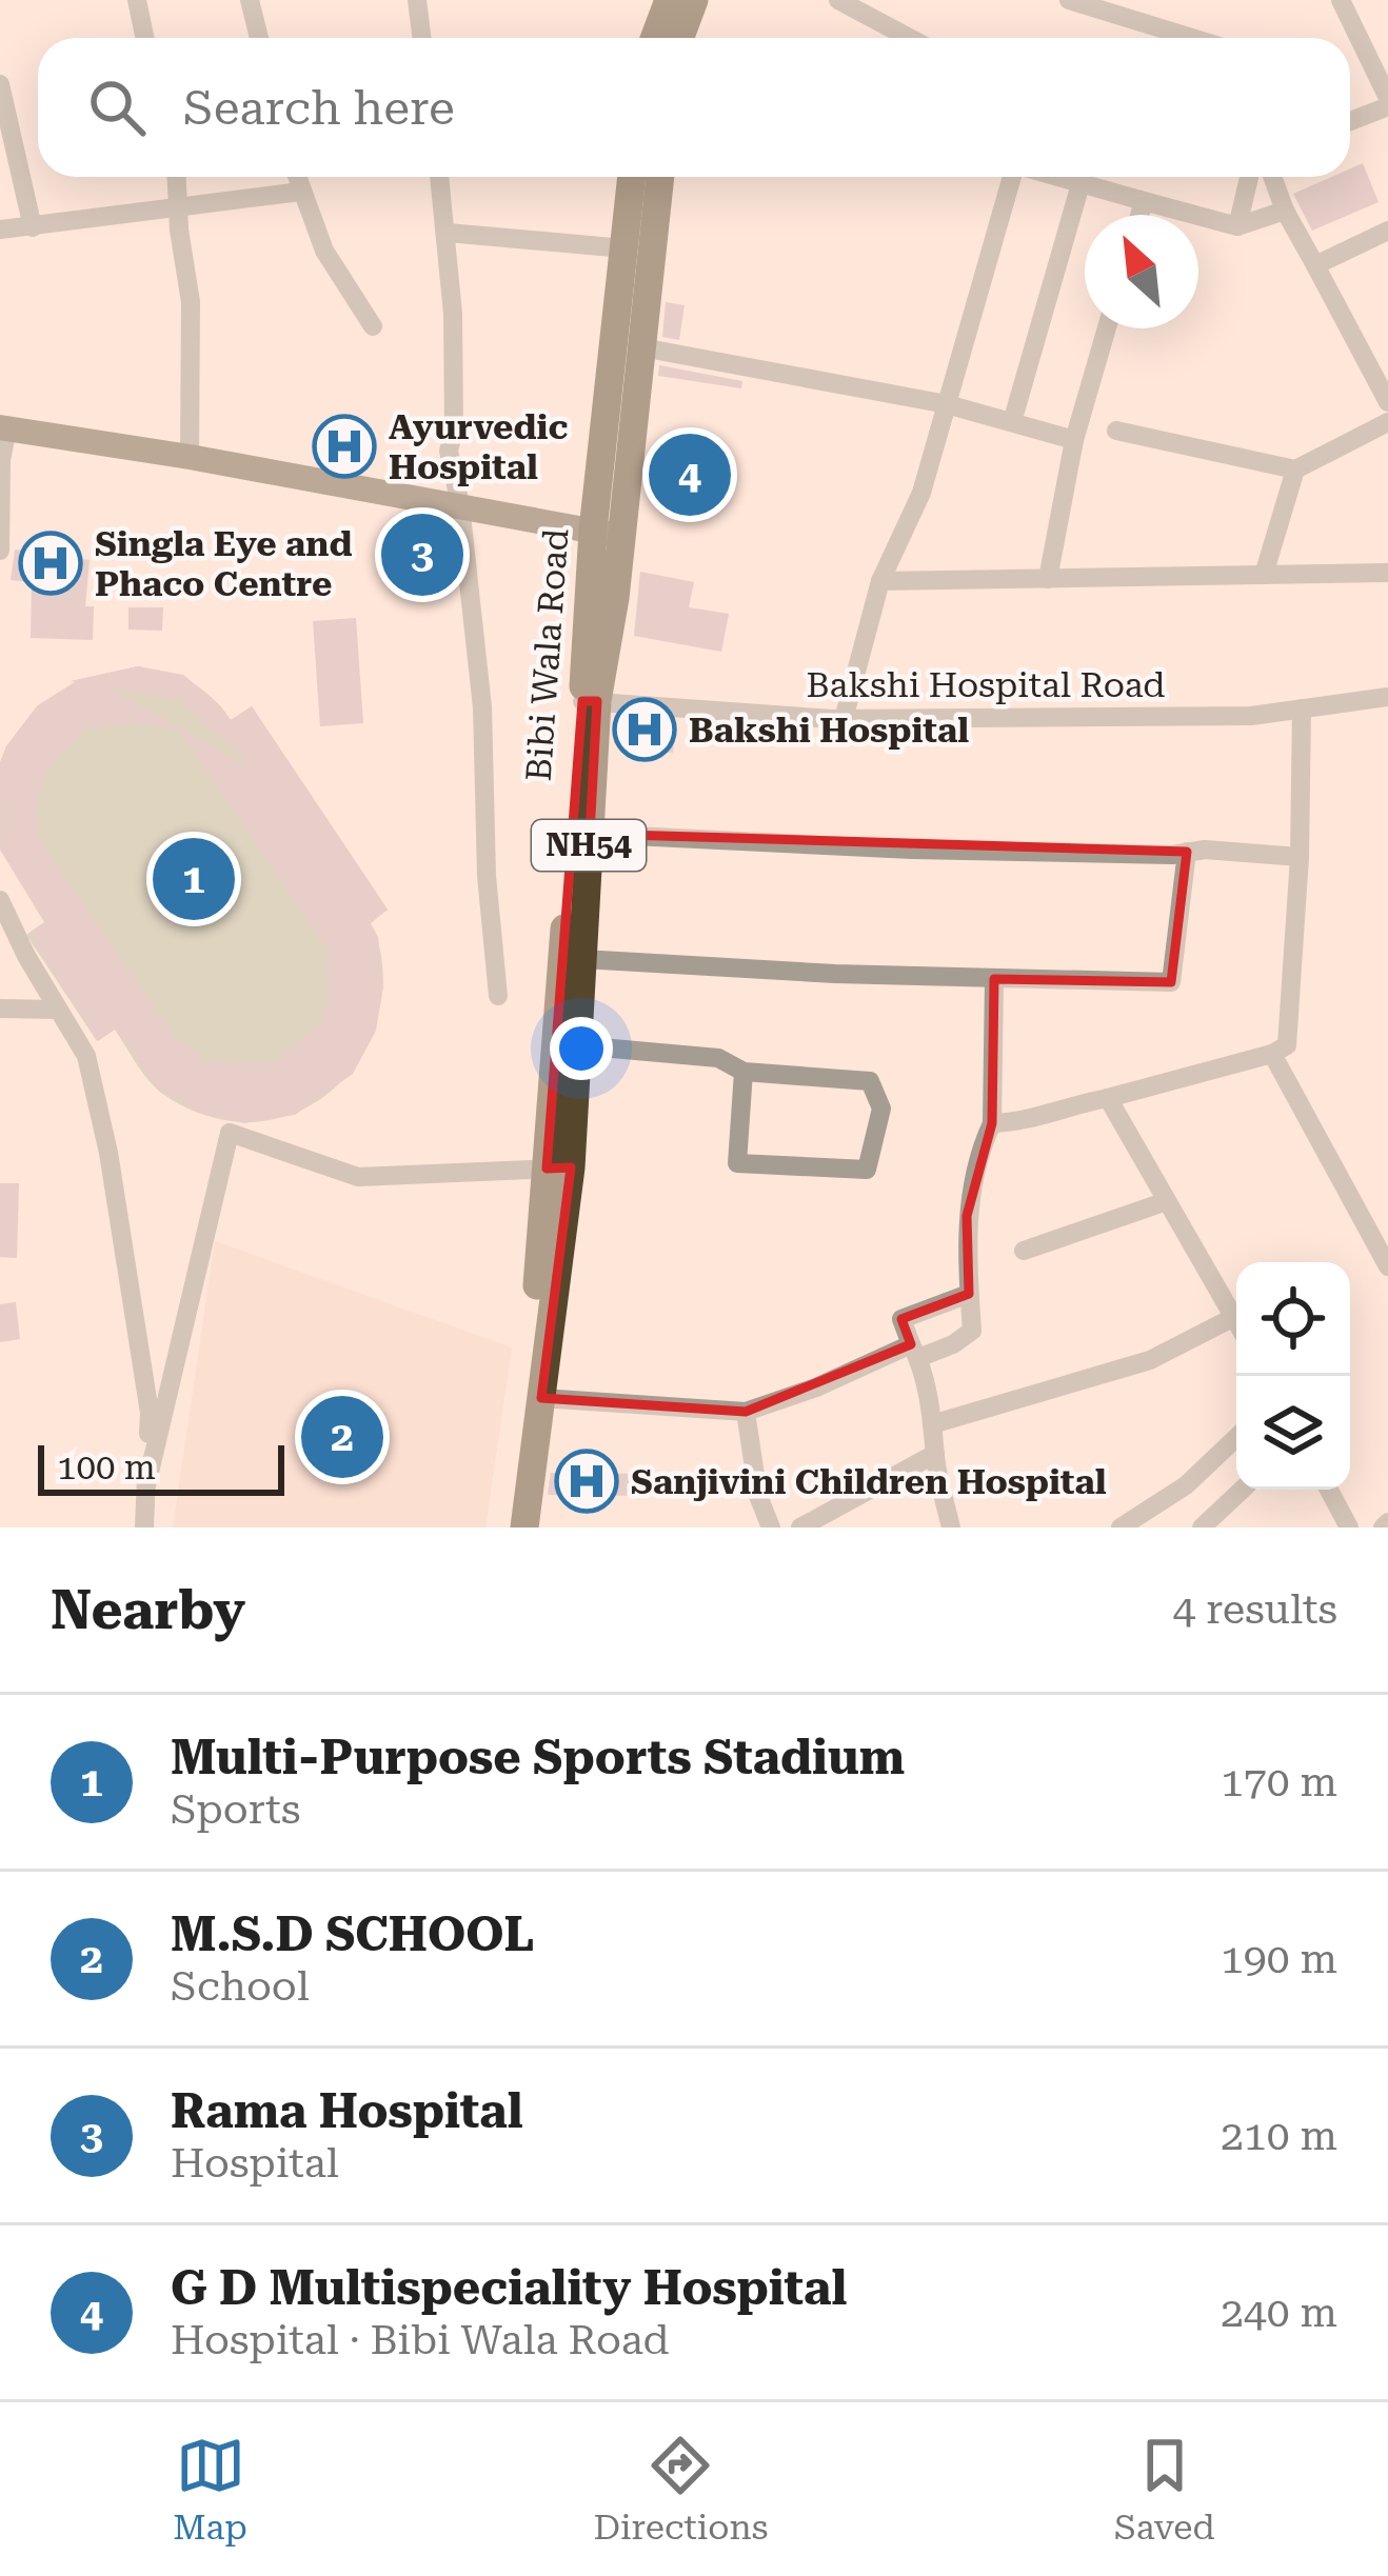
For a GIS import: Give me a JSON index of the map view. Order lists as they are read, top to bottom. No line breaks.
{"streets":{"highway":["Bibi Wala Road","NH54"],"street":["Bakshi Hospital Road"]},"crossings":[["Bibi Wala Road","Bakshi Hospital Road"],["Bibi Wala Road","NH54"],["Bakshi Hospital Road","NH54"]],"places":{"hospital":["Ayurvedic Hospital","Singla Eye and Phaco Centre","Bakshi Hospital","Sanjivini Children Hospital"]},"scale_bar":"100 m","north":"top left","page":{"search":"Search here","pins":["4","3","1","2"],"scale":"100 m","heading":["Nearby","4 results"],"list":[{"mark":"1","name":"Multi-Purpose Sports Stadium","note":"Sports","value":"170 m"},{"mark":"2","name":"M.S.D SCHOOL","note":"School","value":"190 m"},{"mark":"3","name":"Rama Hospital","note":"Hospital","value":"210 m"},{"mark":"4","name":"G D Multispeciality Hospital","note":"Hospital · Bibi Wala Road","value":"240 m"}],"nav":["Map","Directions","Saved"]}}
